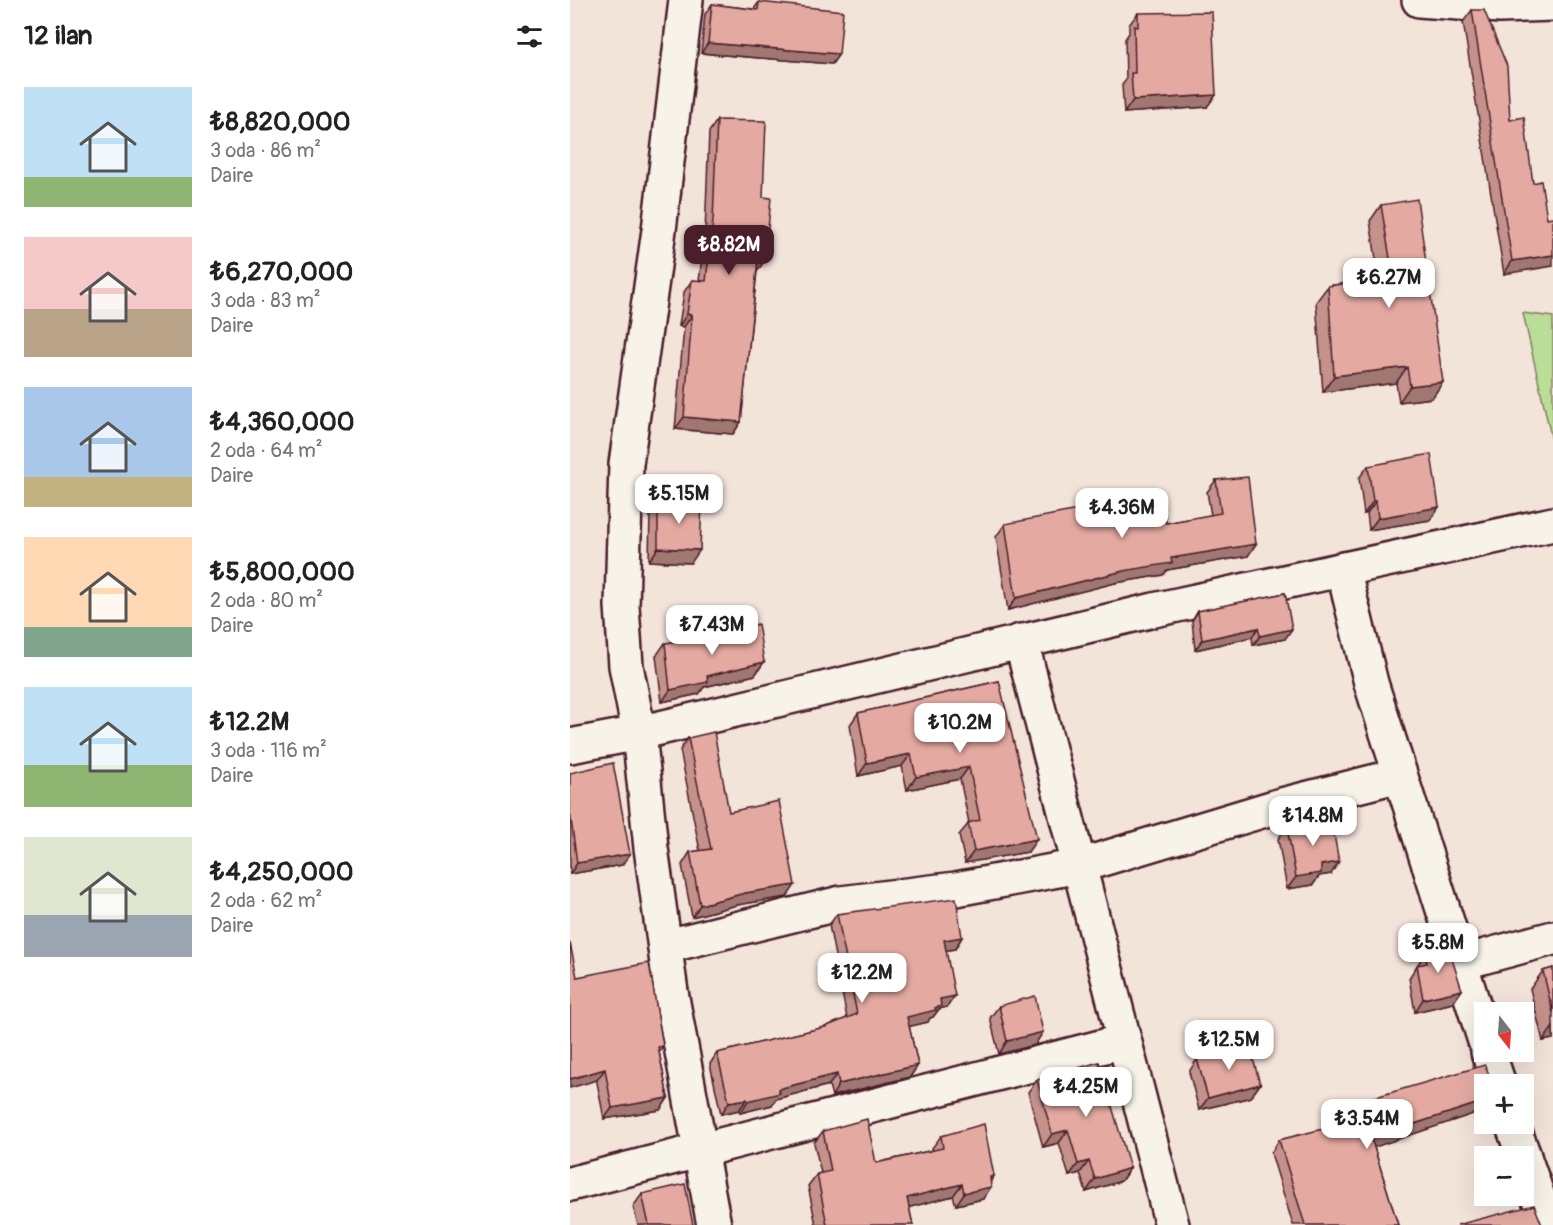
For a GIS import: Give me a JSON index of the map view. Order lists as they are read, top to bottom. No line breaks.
{"north":"bottom","page":{"heading":"12 ilan","list":[{"name":"₺8,820,000","note":"3 oda · 86 m² · Daire"},{"name":"₺6,270,000","note":"3 oda · 83 m² · Daire"},{"name":"₺4,360,000","note":"2 oda · 64 m² · Daire"},{"name":"₺5,800,000","note":"2 oda · 80 m² · Daire"},{"name":"₺12.2M","note":"3 oda · 116 m² · Daire"},{"name":"₺4,250,000","note":"2 oda · 62 m² · Daire"}],"price":["₺8.82M","₺6.27M","₺5.15M","₺4.36M","₺7.43M","₺10.2M","₺14.8M","₺5.8M","₺12.2M","₺12.5M","₺4.25M","₺3.54M"],"map_buttons":["+","−"]}}
